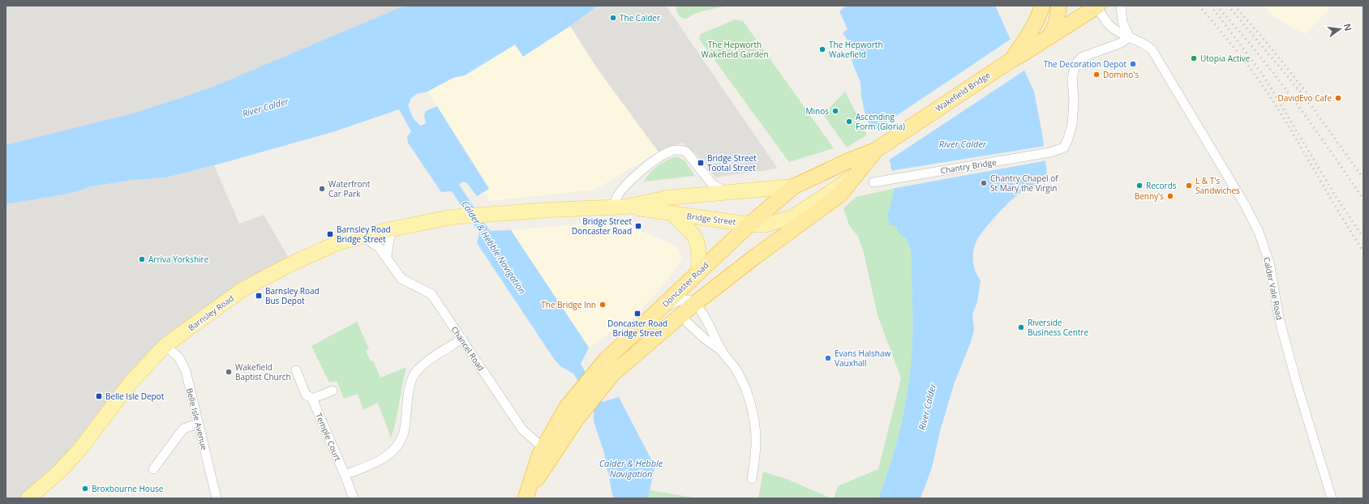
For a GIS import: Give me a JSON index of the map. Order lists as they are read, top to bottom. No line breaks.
{"streets":{"highway":["Wakefield Bridge","Doncaster Road"],"main road":["Bridge Street","Barnsley Road"],"street":["Chantry Bridge","Calder Vale Road","Chancel Road","Belle Isle Avenue","Temple Court"]},"crossings":[["Wakefield Bridge","Doncaster Road"],["Wakefield Bridge","Calder Vale Road"],["Chantry Bridge","Calder Vale Road"],["Bridge Street","Doncaster Road"],["Bridge Street","Barnsley Road"],["Doncaster Road","Chancel Road"],["Barnsley Road","Chancel Road"],["Barnsley Road","Belle Isle Avenue"]],"water":["River Calder","Calder & Hebble Navigation"],"parks":["The Hepworth Wakefield Garden"],"places":{"other":["The Calder","The Hepworth Wakefield","Utopia Active","The Decoration Depot","Domino's","DavidEvo Cafe","Minos","Ascending Form (Gloria)","Chantry Chapel of St Mary the Virgin","Records","L & T's Sandwiches","Waterfront Car Park","Benny's","Arriva Yorkshire","The Bridge Inn","Riverside Business Centre","Evans Halshaw Vauxhall","Wakefield Baptist Church","Broxbourne House"],"transit":["Bridge Street Tootal Street","Bridge Street Doncaster Road","Barnsley Road Bridge Street","Barnsley Road Bus Depot","Doncaster Road Bridge Street","Belle Isle Depot"]},"north":"right"}
